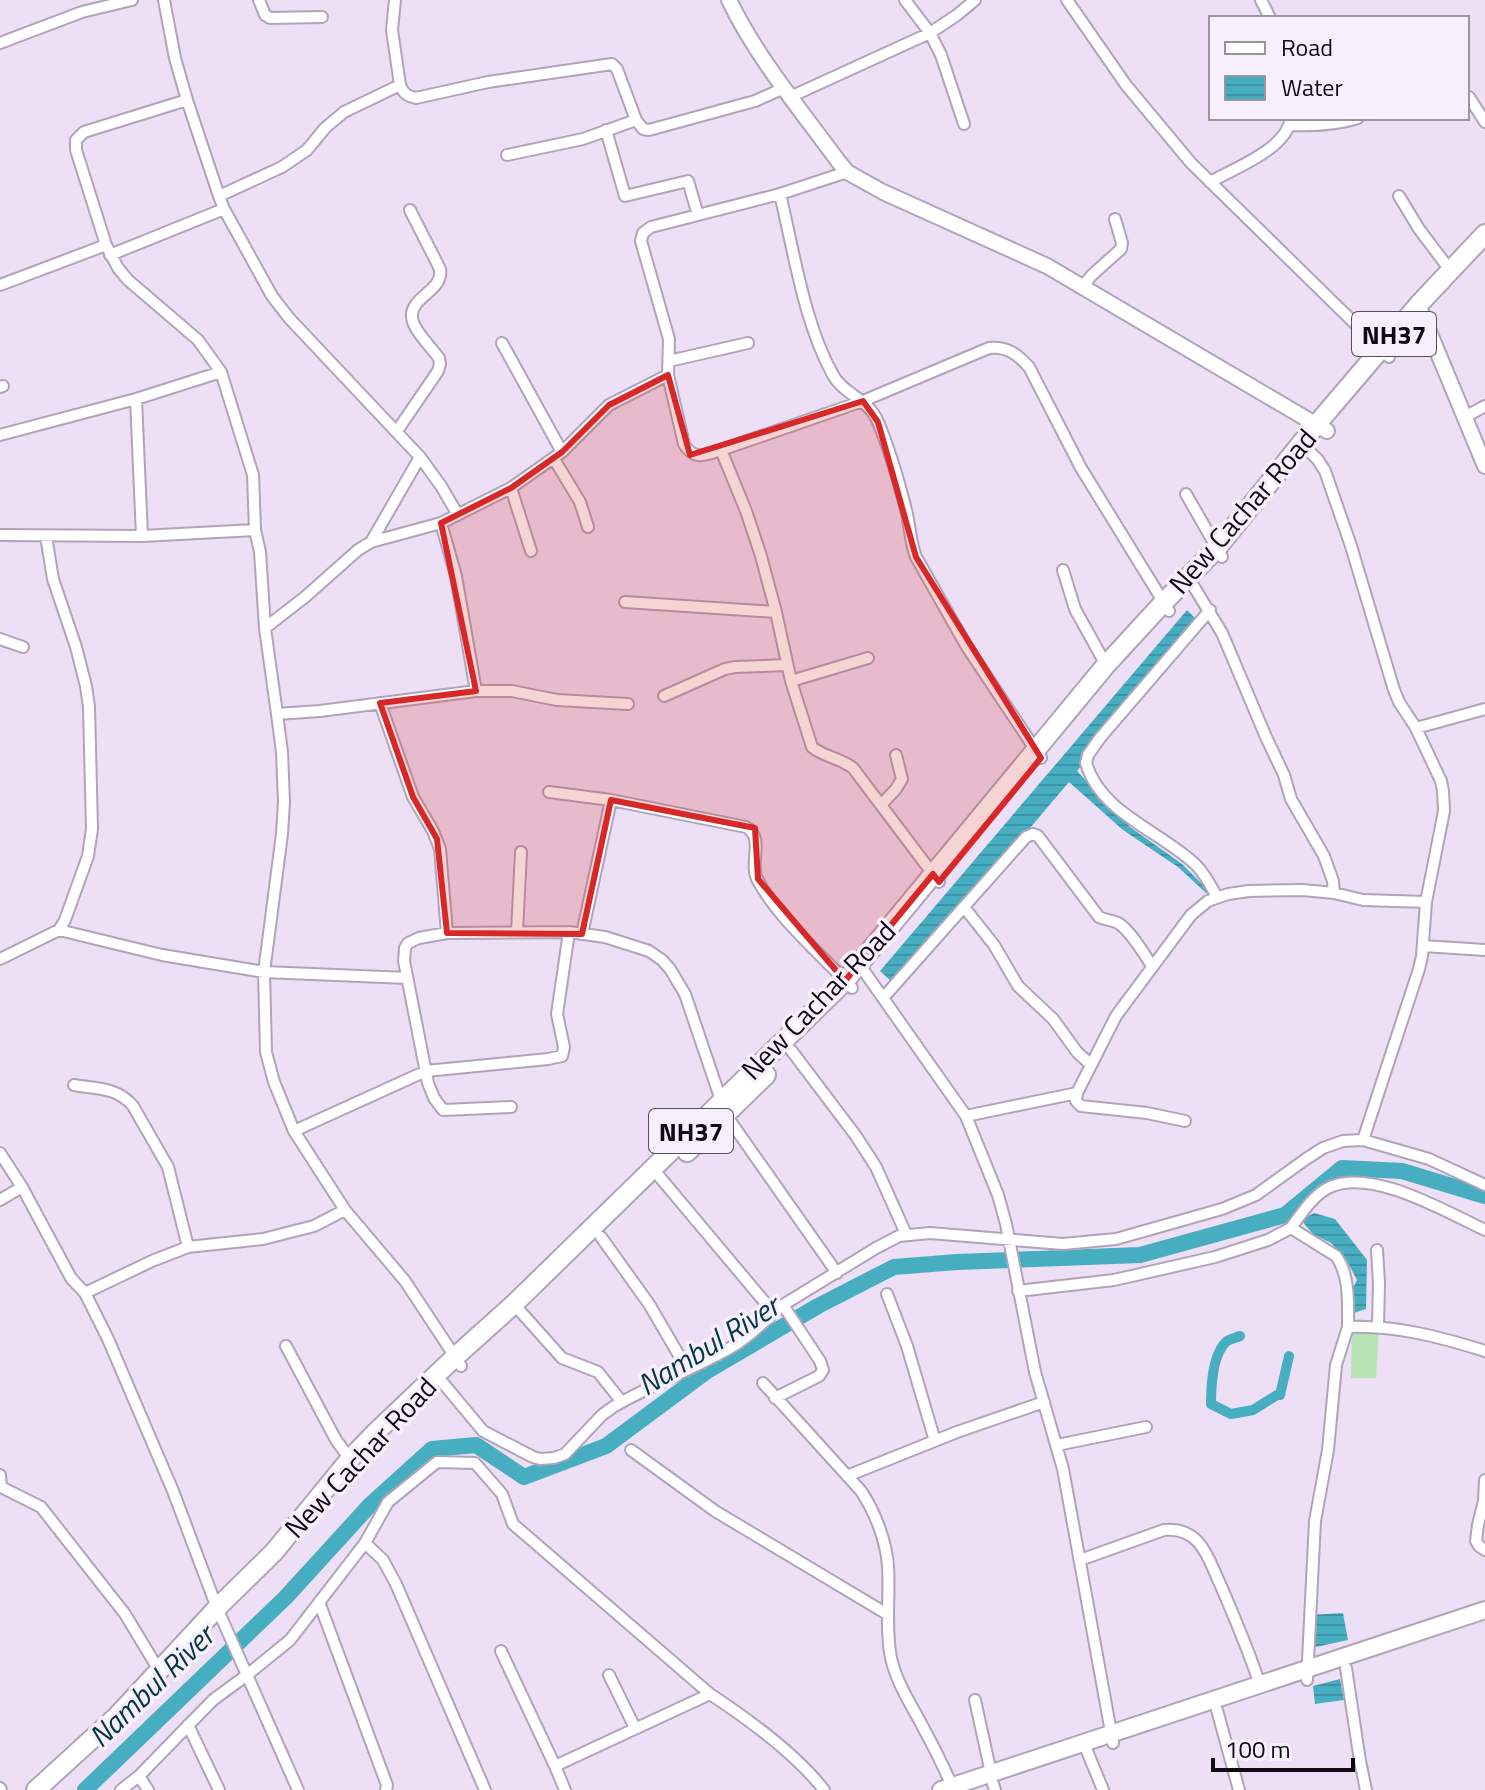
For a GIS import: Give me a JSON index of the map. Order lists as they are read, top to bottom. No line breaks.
{"streets":{"highway":["NH37","New Cachar Road"]},"water":["Nambul River"],"legend":["Road","Water"],"scale_bar":"100 m"}
